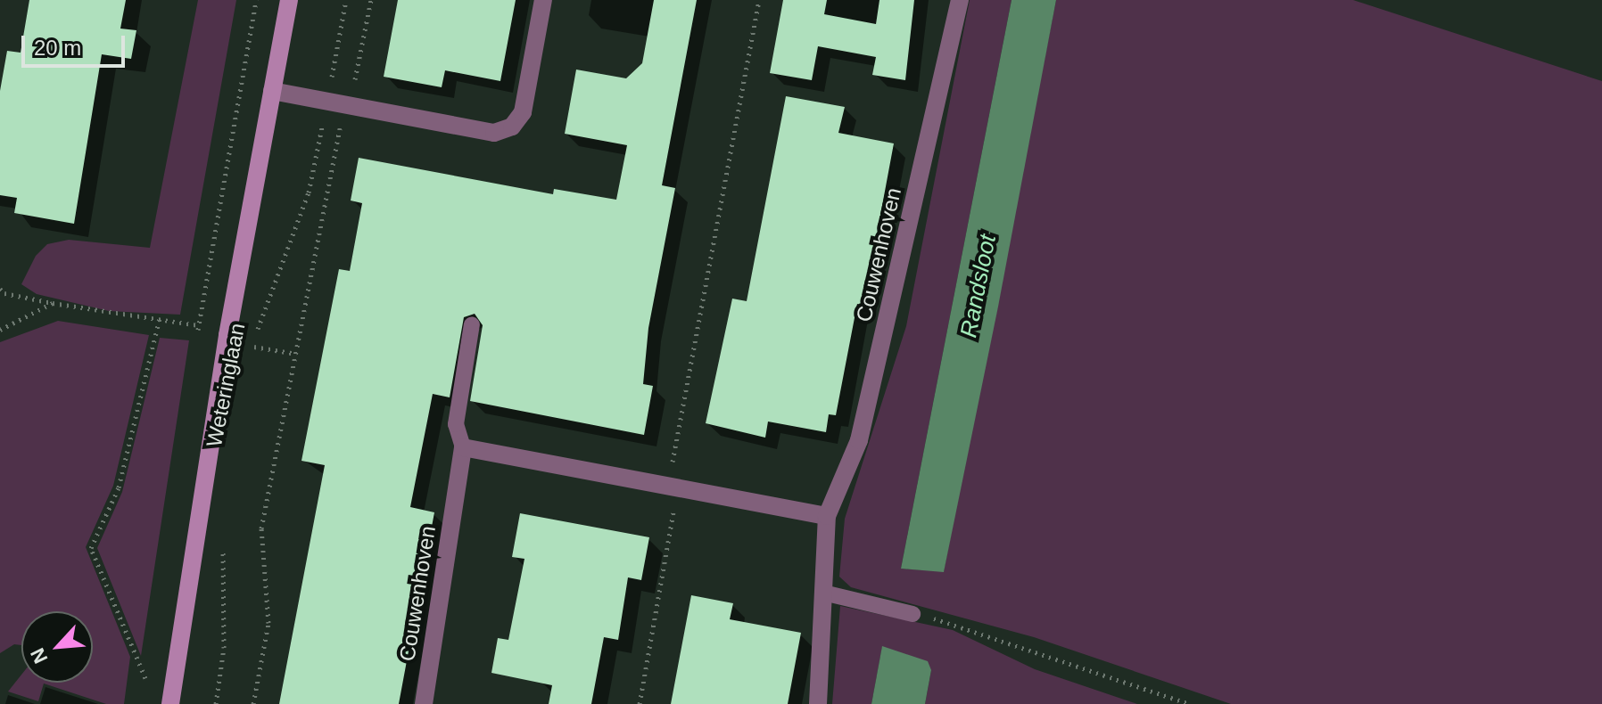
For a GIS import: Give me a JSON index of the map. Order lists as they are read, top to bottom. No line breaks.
{"streets":{"street":["Couwenhoven","Weteringlaan"]},"water":["Randsloot"],"scale_bar":"20 m","north":"bottom left"}
